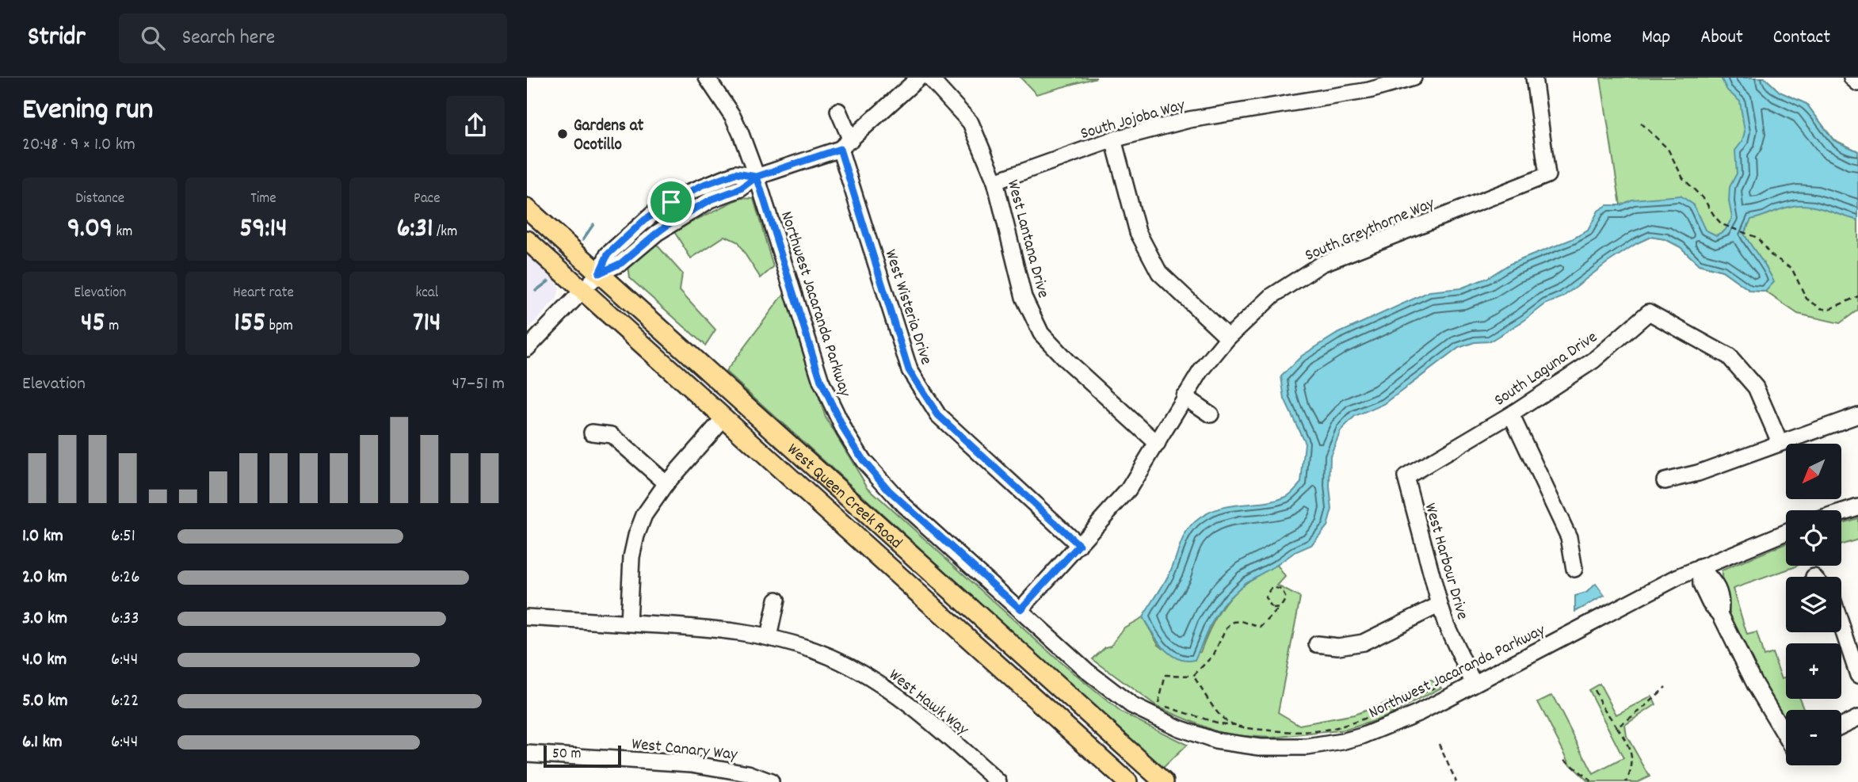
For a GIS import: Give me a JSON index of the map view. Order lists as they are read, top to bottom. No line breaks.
{"streets":{"main road":["West Queen Creek Road"],"street":["South Jojoba Way","South Greythorne Way","West Lantana Drive","Northwest Jacaranda Parkway","West Wisteria Drive","South Laguna Drive","West Harbour Drive","West Hawk Way","West Canary Way"]},"crossings":[["South Jojoba Way","West Lantana Drive"],["South Greythorne Way","West Lantana Drive"],["South Greythorne Way","Northwest Jacaranda Parkway"],["South Greythorne Way","West Wisteria Drive"],["Northwest Jacaranda Parkway","West Harbour Drive"],["South Laguna Drive","West Harbour Drive"]],"places":["Gardens at Ocotillo"],"scale_bar":"50 m","north":"bottom left","page":{"header":"Stridr","search":"Search here","nav":["Home","Map","About","Contact"],"heading":["Evening run","20:48 · 9 × 1.0 km"],"stats":[["Distance","9.09 km"],["Time","59:14"],["Pace","6:31 /km"],["Elevation","45 m"],["Heart rate","155 bpm"],["kcal","714"]],"chart":["Elevation","47–51 m"],"map_buttons":["+","−"],"list":[{"name":"1.0 km","note":"6:51"},{"name":"2.0 km","note":"6:26"},{"name":"3.0 km","note":"6:33"},{"name":"4.0 km","note":"6:44"},{"name":"5.0 km","note":"6:22"},{"name":"6.1 km","note":"6:44"}],"scale":"50 m"}}
